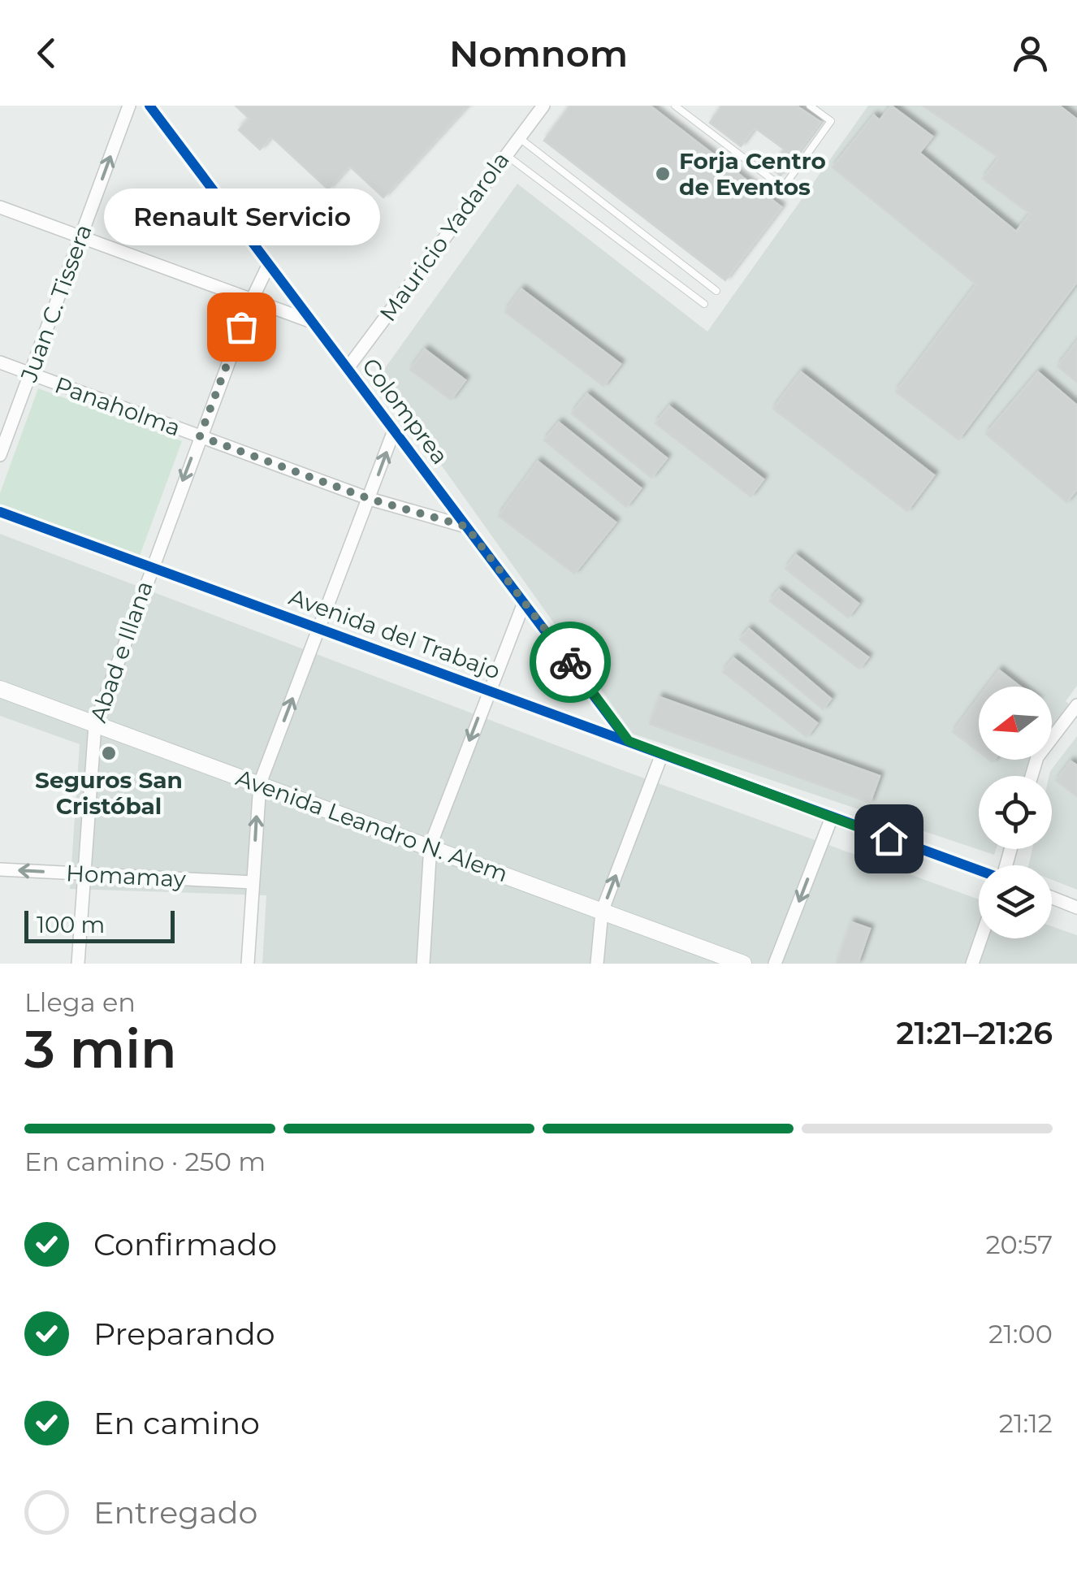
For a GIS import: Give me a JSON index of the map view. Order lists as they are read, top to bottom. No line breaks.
{"streets":{"main road":["Avenida Leandro N. Alem"],"street":["Mauricio Yadarola","Juan C. Tissera","Panaholma","Colomprea","Avenida del Trabajo","Abad e Illana","Homamay"]},"crossings":[["Mauricio Yadarola","Colomprea"],["Juan C. Tissera","Panaholma"],["Panaholma","Colomprea"],["Panaholma","Abad e Illana"],["Colomprea","Avenida del Trabajo"],["Colomprea","Abad e Illana"],["Avenida del Trabajo","Abad e Illana"],["Abad e Illana","Avenida Leandro N. Alem"],["Abad e Illana","Homamay"]],"one_way":["Juan C. Tissera"],"places":["Forja Centro de Eventos","Renault Servicio","Seguros San Cristóbal"],"scale_bar":"100 m","north":"left","page":{"header":"Nomnom","bubble":"Renault Servicio","scale":"100 m","heading":["3 min","Llega en","21:21–21:26"],"bar":"En camino · 250 m","list":[["Confirmado","20:57"],["Preparando","21:00"],["En camino","21:12"],"Entregado"]}}
